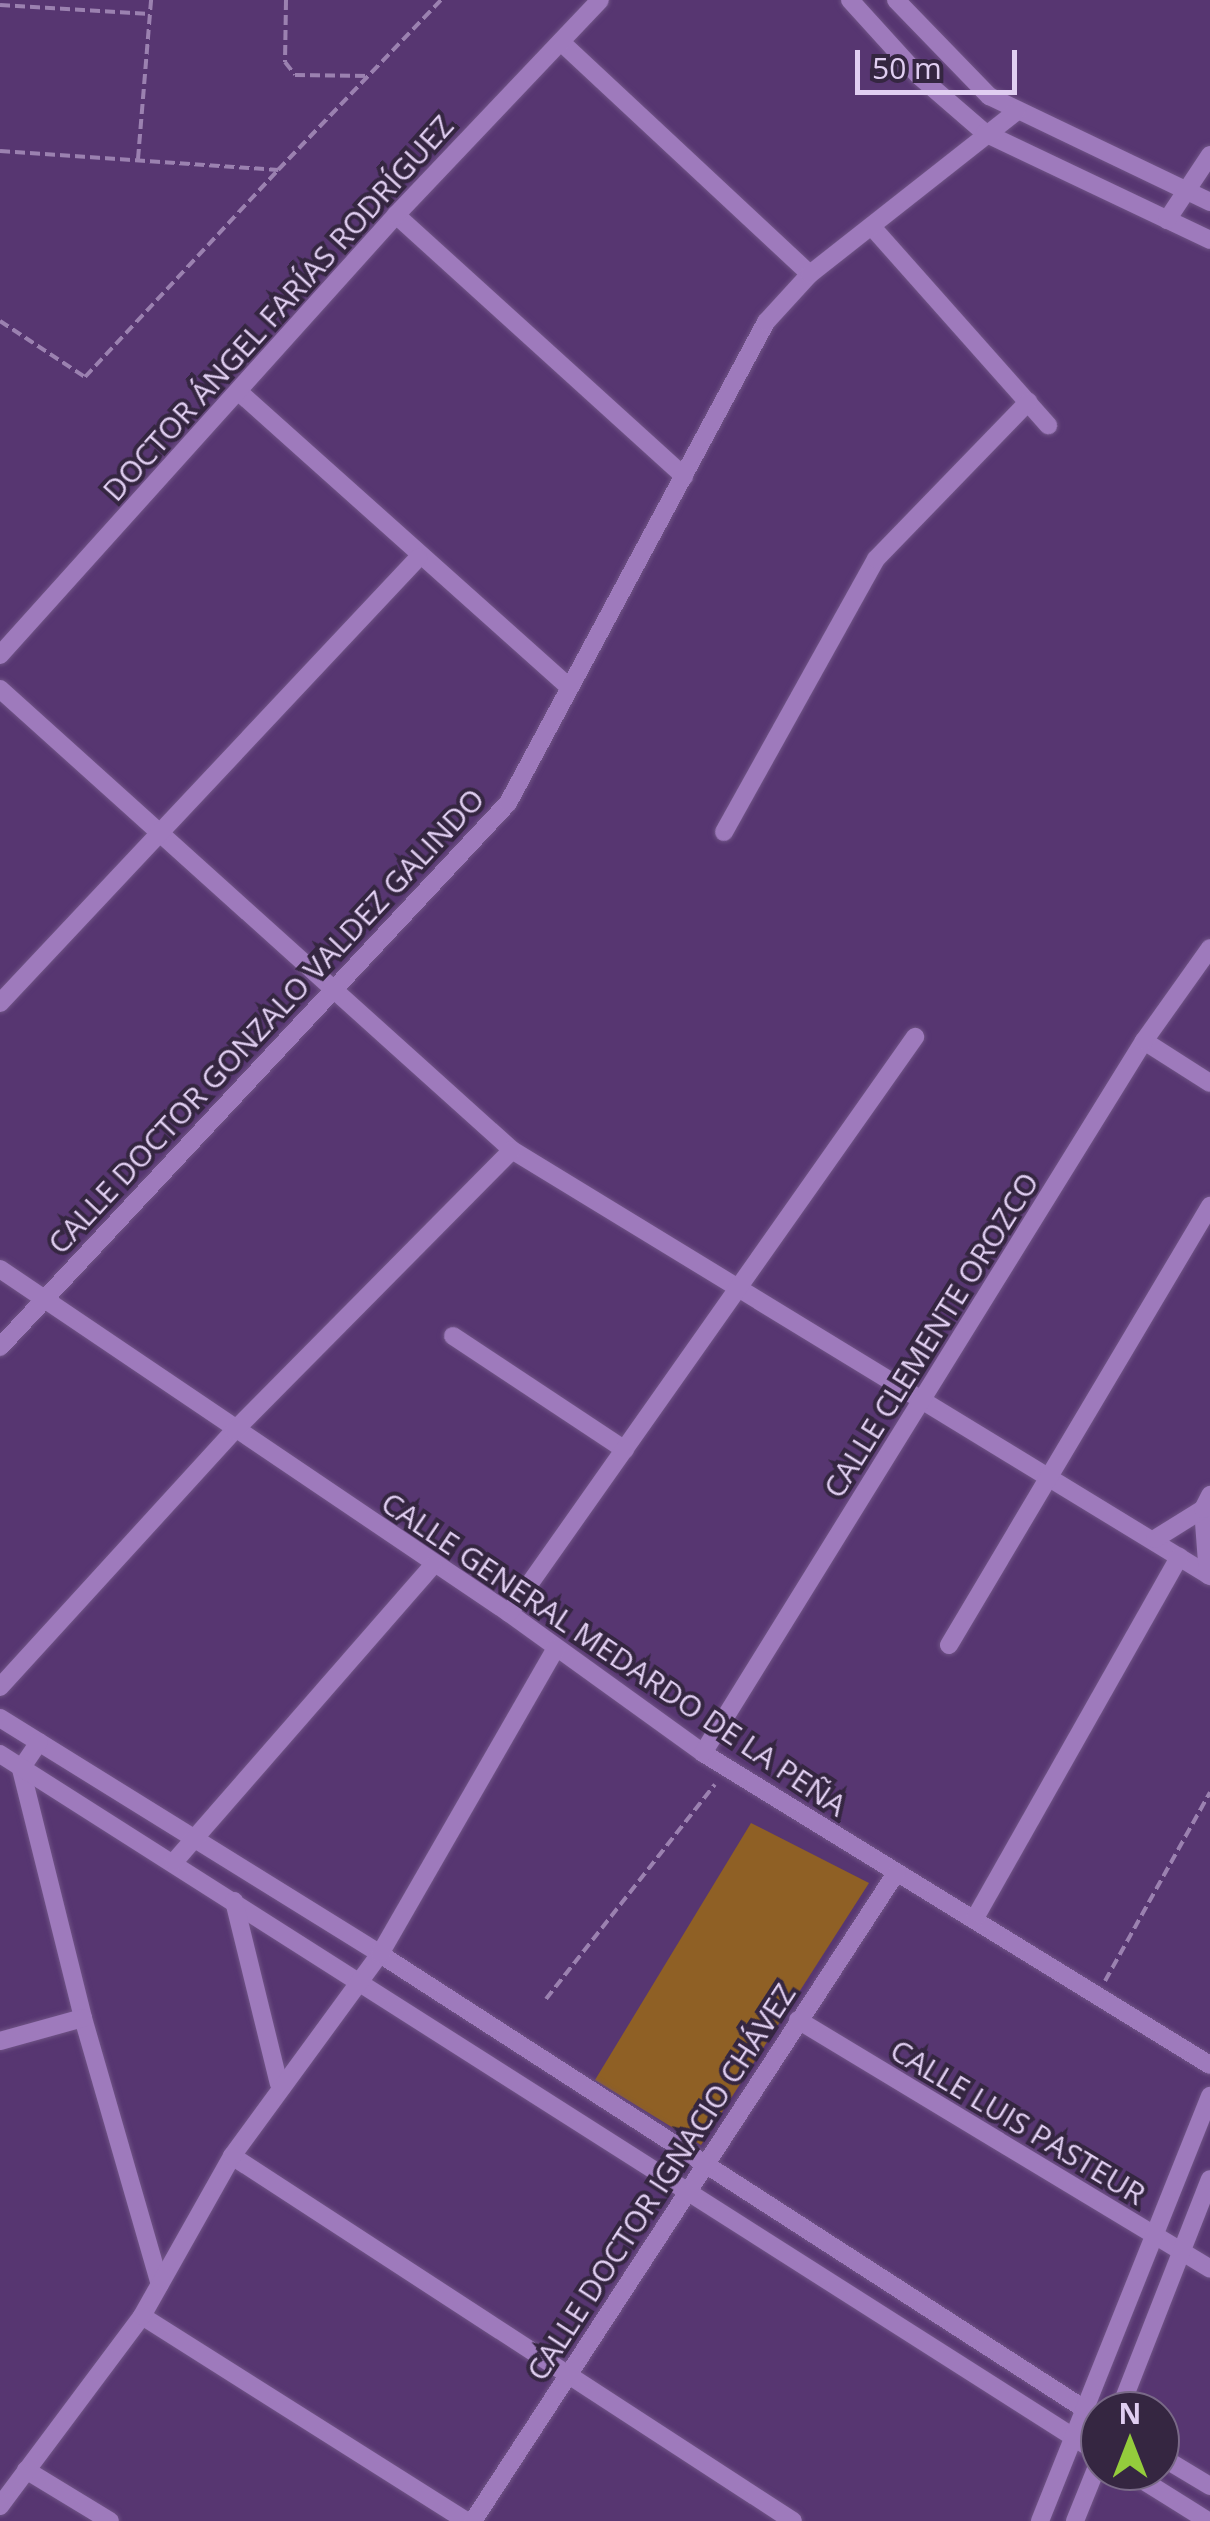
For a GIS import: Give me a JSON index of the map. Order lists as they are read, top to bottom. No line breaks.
{"streets":{"street":["DOCTOR ÁNGEL FARÍAS RODRÍGUEZ","CALLE DOCTOR GONZALO VALDEZ GALINDO","CALLE CLEMENTE OROZCO","CALLE GENERAL MEDARDO DE LA PEÑA","CALLE LUIS PASTEUR","CALLE DOCTOR IGNACIO CHÁVEZ"]},"crossings":[["CALLE DOCTOR GONZALO VALDEZ GALINDO","CALLE GENERAL MEDARDO DE LA PEÑA"],["CALLE CLEMENTE OROZCO","CALLE GENERAL MEDARDO DE LA PEÑA"],["CALLE GENERAL MEDARDO DE LA PEÑA","CALLE DOCTOR IGNACIO CHÁVEZ"],["CALLE LUIS PASTEUR","CALLE DOCTOR IGNACIO CHÁVEZ"]],"scale_bar":"50 m","north":"top"}
